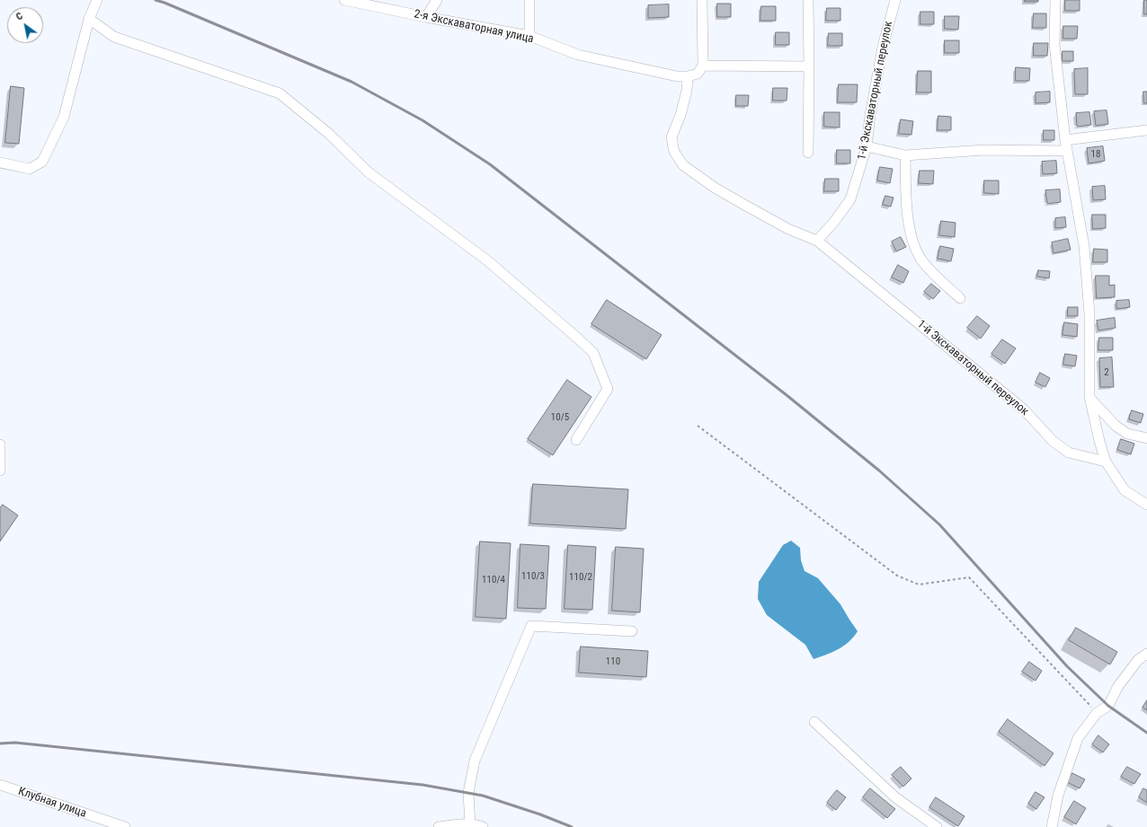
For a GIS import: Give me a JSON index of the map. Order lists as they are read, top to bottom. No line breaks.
{"streets":{"street":["2-я Экскаваторная улица","1-й Экскаваторный переулок","Клубная улица"]},"house_numbers":["18","2","10/5","110/3","110/2","110/4","110"],"north":"top left"}
